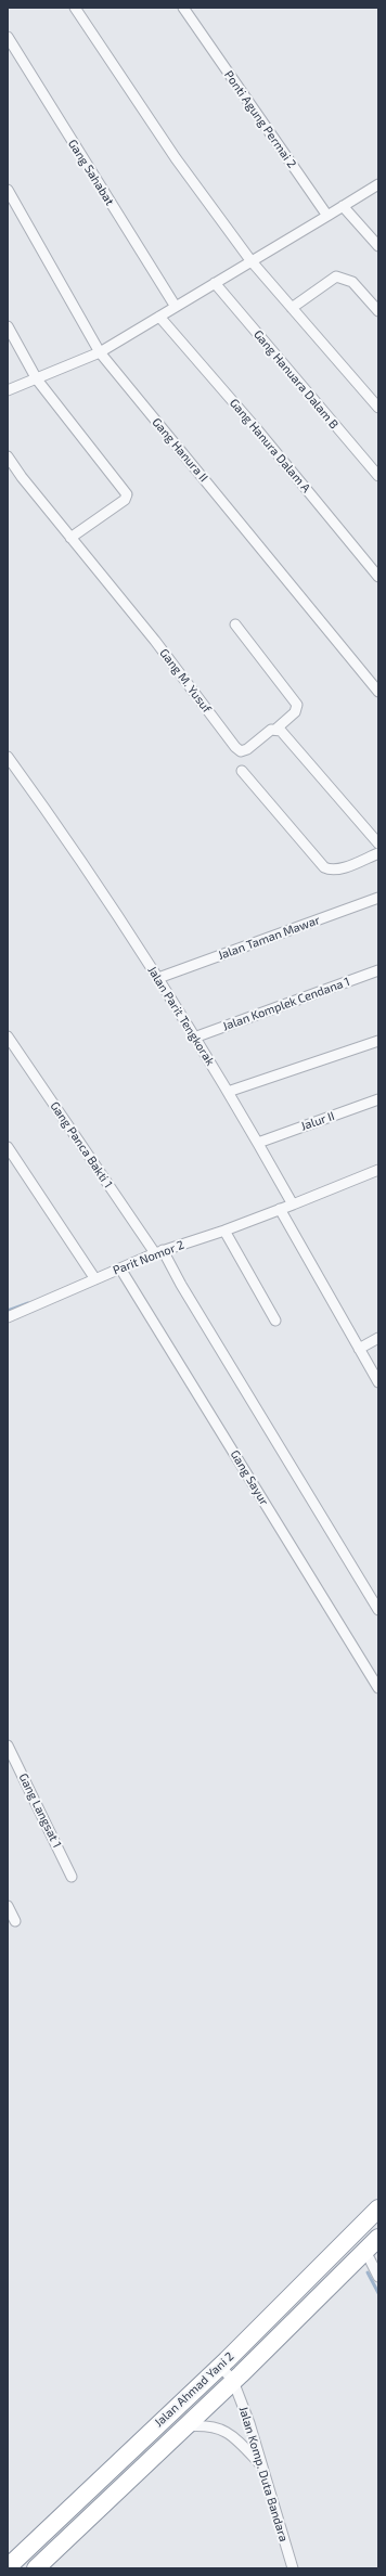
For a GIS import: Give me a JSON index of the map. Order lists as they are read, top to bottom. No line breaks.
{"streets":{"highway":["Jalan Ahmad Yani 2"],"street":["Ponti Agung Permai 2","Gang Sahabat","Gang Hanuara Dalam B","Gang Hanura Dalam A","Gang Hanura II","Gang M. Yusuf","Jalan Taman Mawar","Jalan Komplek Cendana 1","Jalan Parit Tengkorak","Jalur II","Gang Panca Bakti 1","Parit Nomor 2","Gang Sayur","Gang Langsat 1","Jalan Komp. Duta Bandara"]},"crossings":[["Jalan Taman Mawar","Jalan Parit Tengkorak"],["Jalan Komplek Cendana 1","Jalan Parit Tengkorak"],["Jalan Parit Tengkorak","Jalur II"],["Jalan Parit Tengkorak","Parit Nomor 2"],["Gang Panca Bakti 1","Parit Nomor 2"],["Parit Nomor 2","Gang Sayur"],["Jalan Ahmad Yani 2","Jalan Komp. Duta Bandara"]]}
